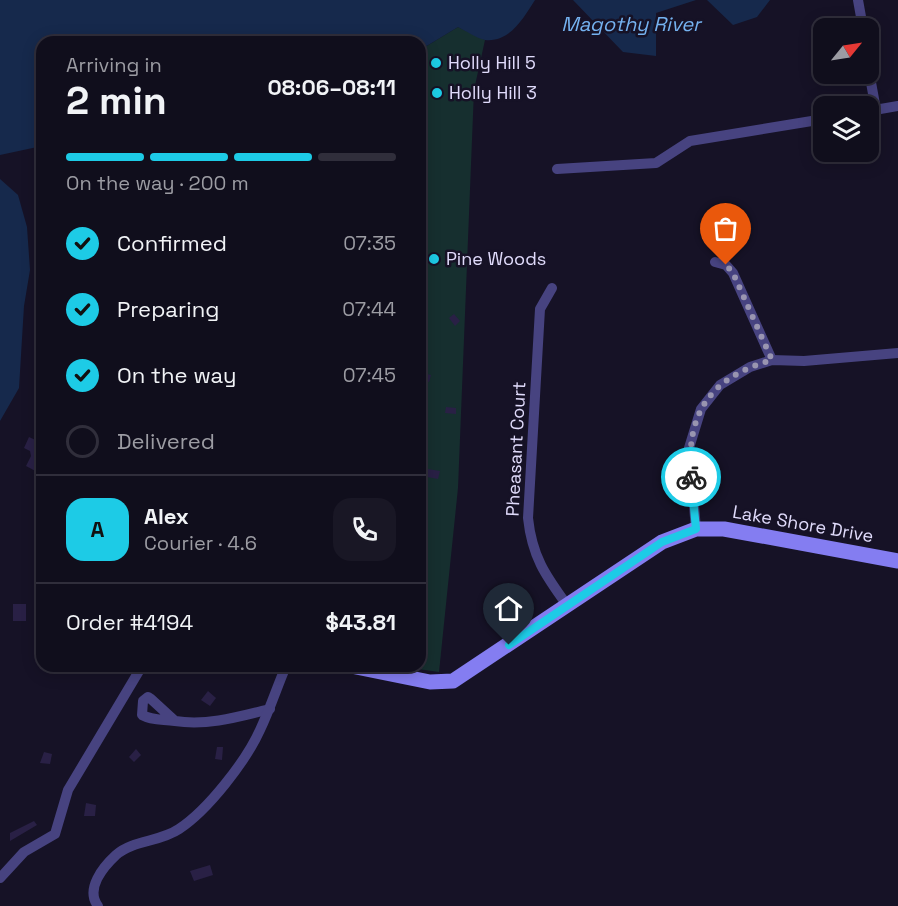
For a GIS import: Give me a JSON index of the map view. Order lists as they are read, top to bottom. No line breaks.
{"streets":{"street":["Pheasant Court","Lake Shore Drive"]},"crossings":[["Pheasant Court","Lake Shore Drive"]],"water":["Magothy River"],"places":["Holly Hill 5","Holly Hill 3","Pine Woods"],"north":"top right","page":{"heading":["2 min","Arriving in","08:06–08:11"],"panel":["Alex","Courier · 4.6","Order #4194","$43.81"],"bar":"On the way · 200 m","list":[["Confirmed","07:35"],["Preparing","07:44"],["On the way","07:45"],"Delivered"],"round":"A"}}
